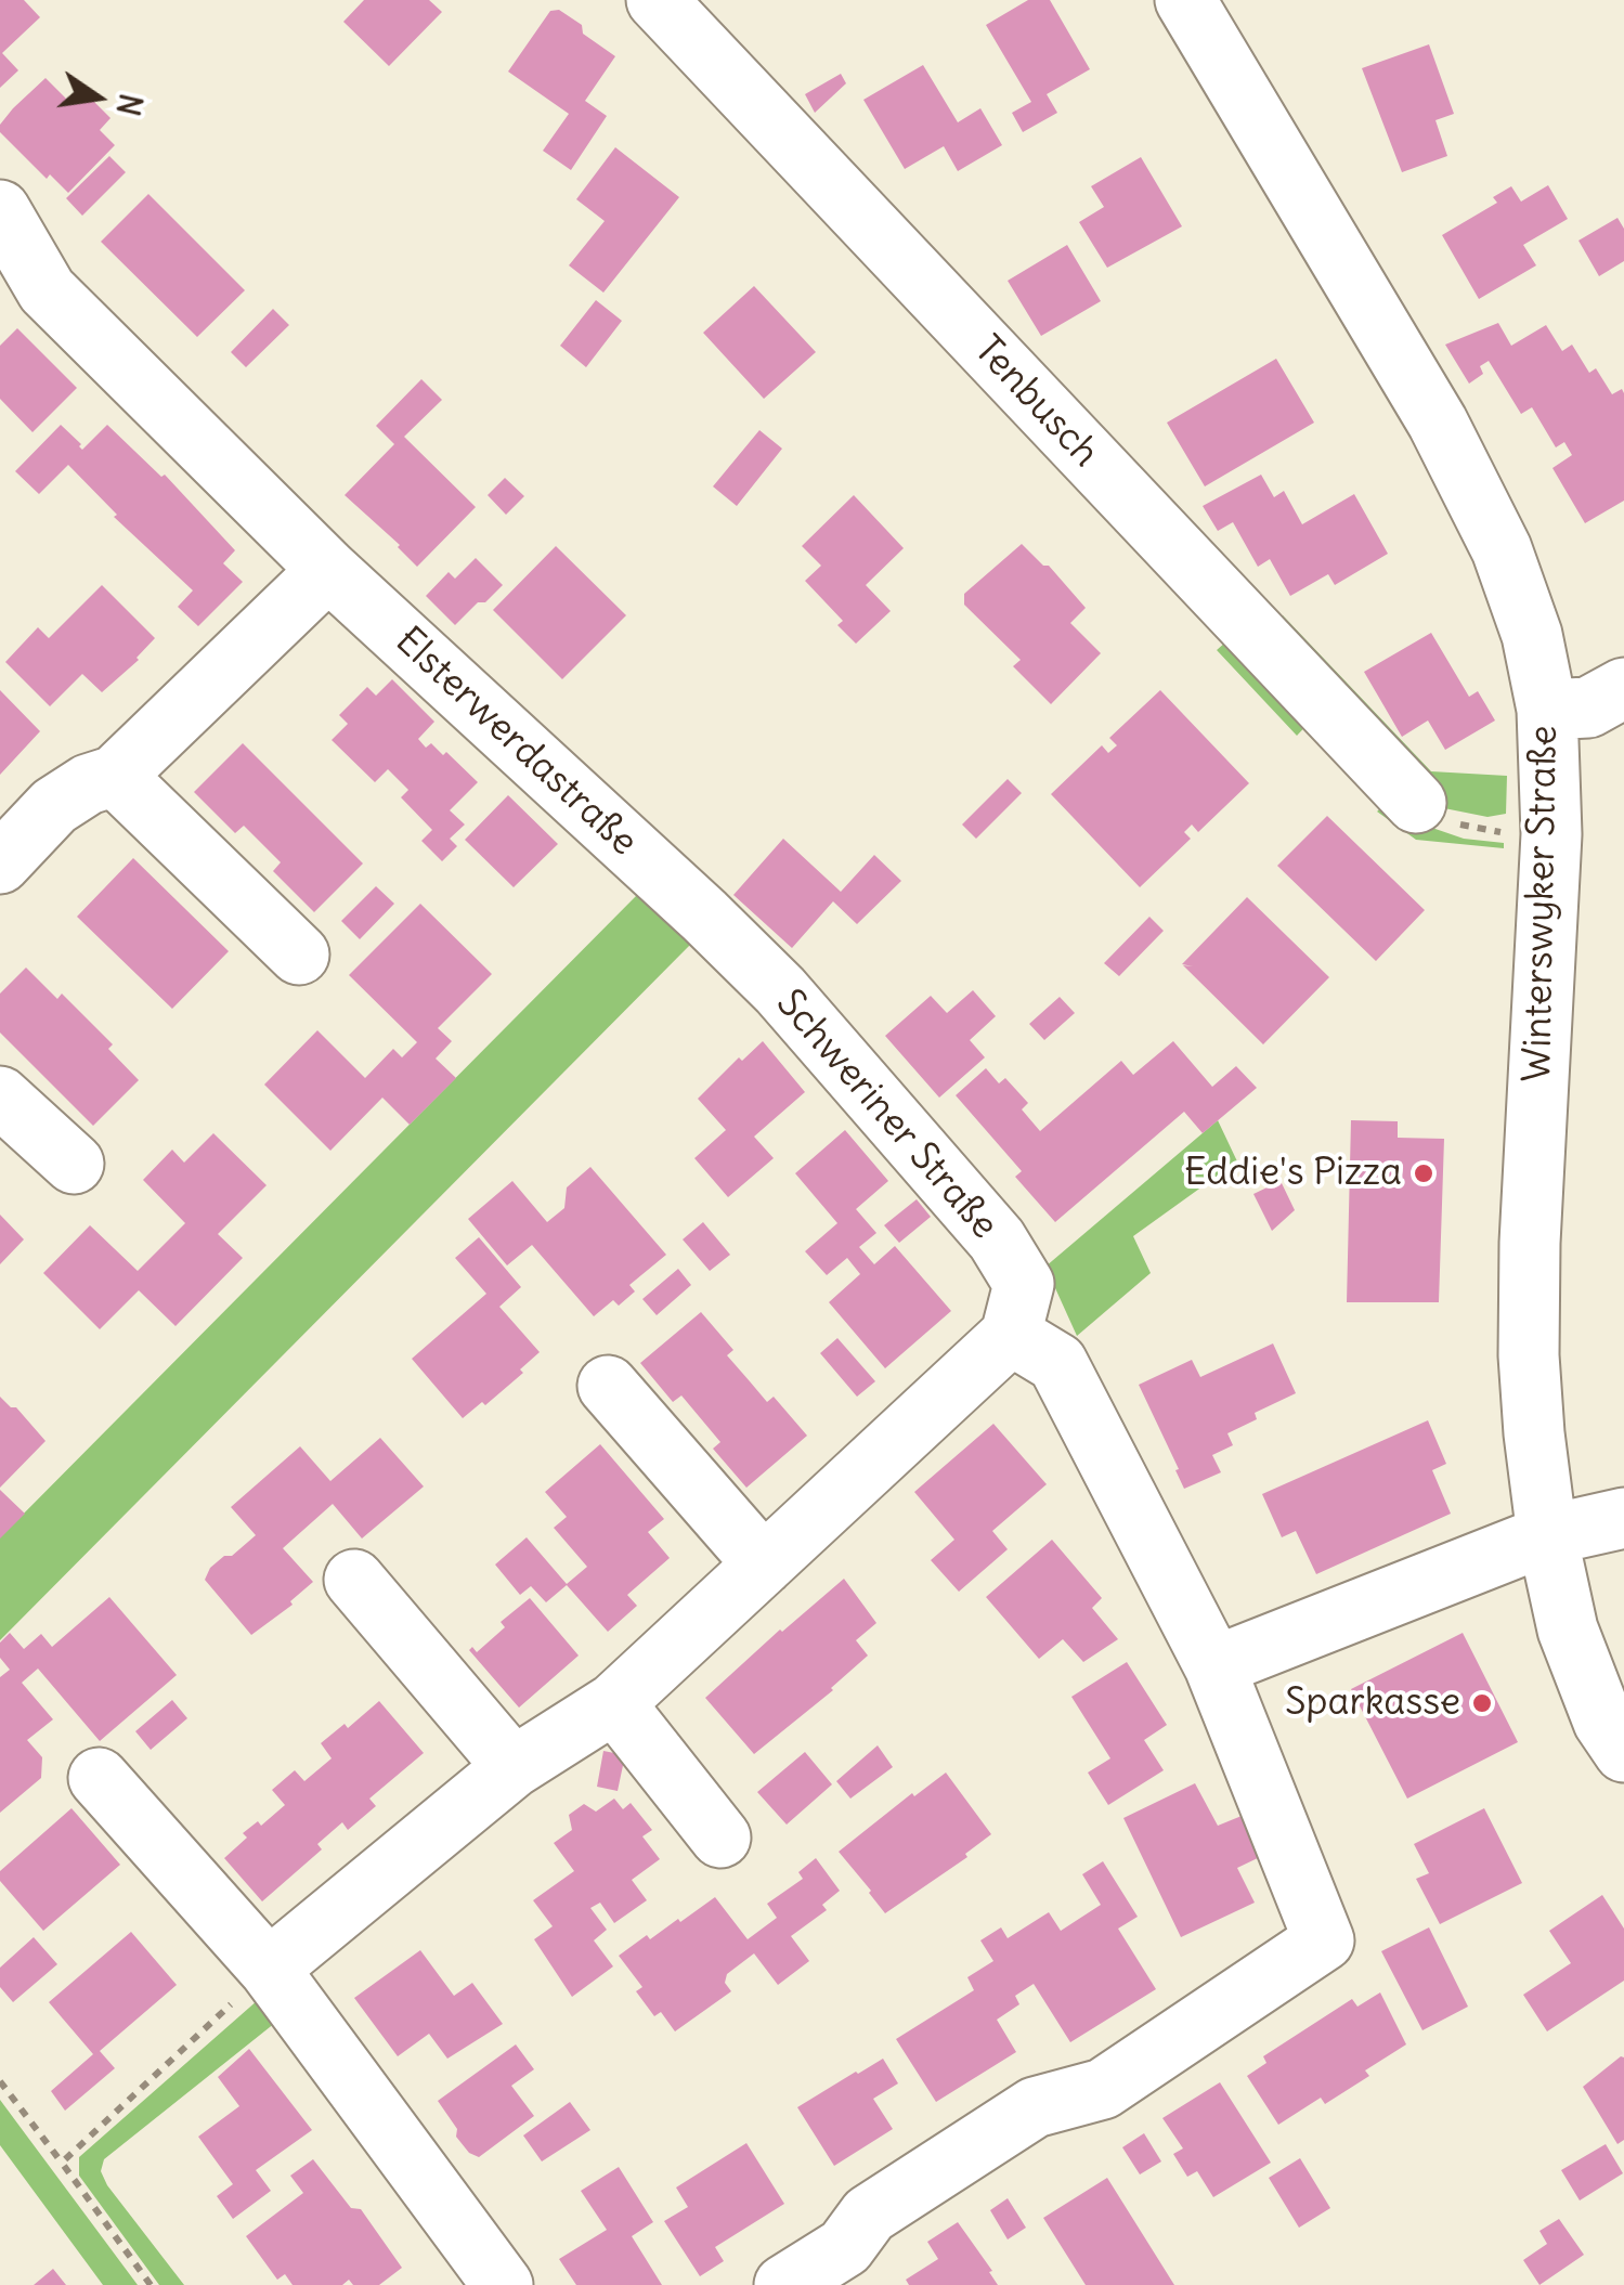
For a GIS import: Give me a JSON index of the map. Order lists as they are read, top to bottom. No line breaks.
{"streets":{"street":["Tenbusch","Elsterwerdastraße","Winterswyker Straße","Schweriner Straße"]},"crossings":[["Elsterwerdastraße","Schweriner Straße"]],"places":["Eddie's Pizza","Sparkasse"],"north":"right"}
